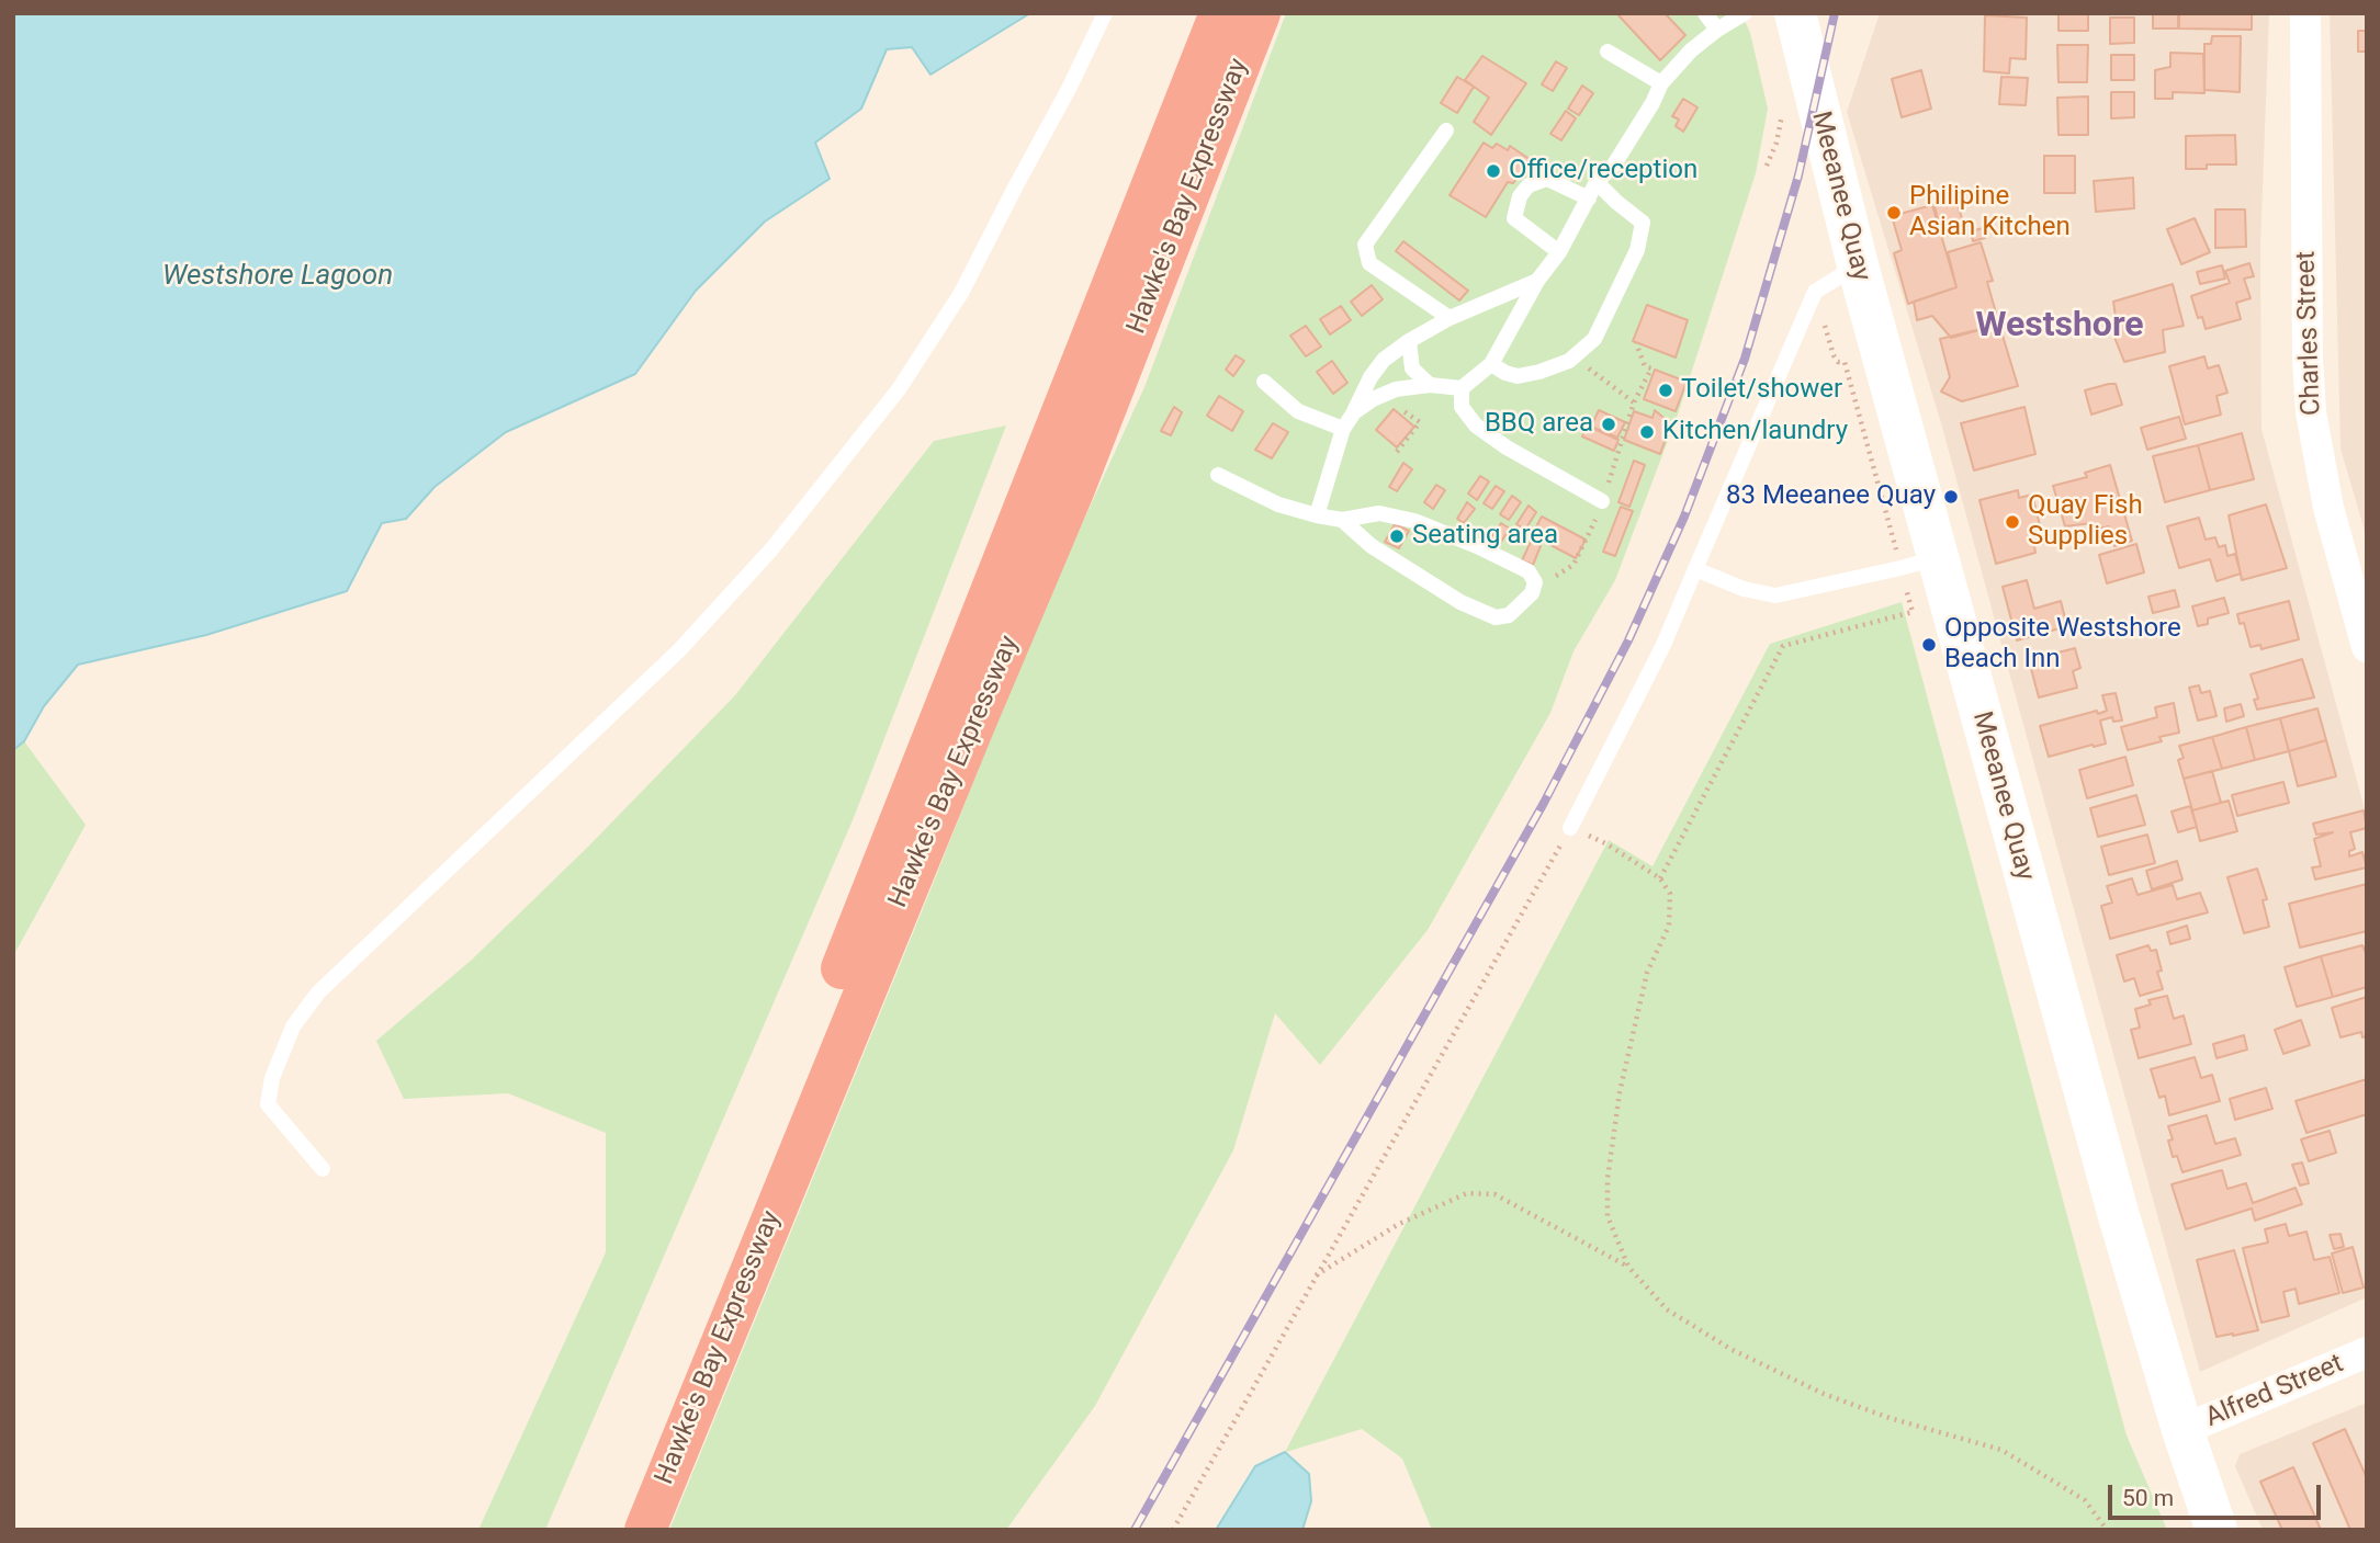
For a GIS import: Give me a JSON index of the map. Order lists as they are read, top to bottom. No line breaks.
{"streets":{"highway":["Hawke's Bay Expressway"],"main road":["Meeanee Quay"],"street":["Charles Street","Alfred Street"]},"crossings":[["Meeanee Quay","Alfred Street"]],"districts":["Westshore"],"water":["Westshore Lagoon"],"places":["Office/reception","Philipine Asian Kitchen","Toilet/shower","BBQ area","Kitchen/laundry","83 Meeanee Quay","Quay Fish Supplies","Seating area","Opposite Westshore Beach Inn"],"scale_bar":"50 m"}
